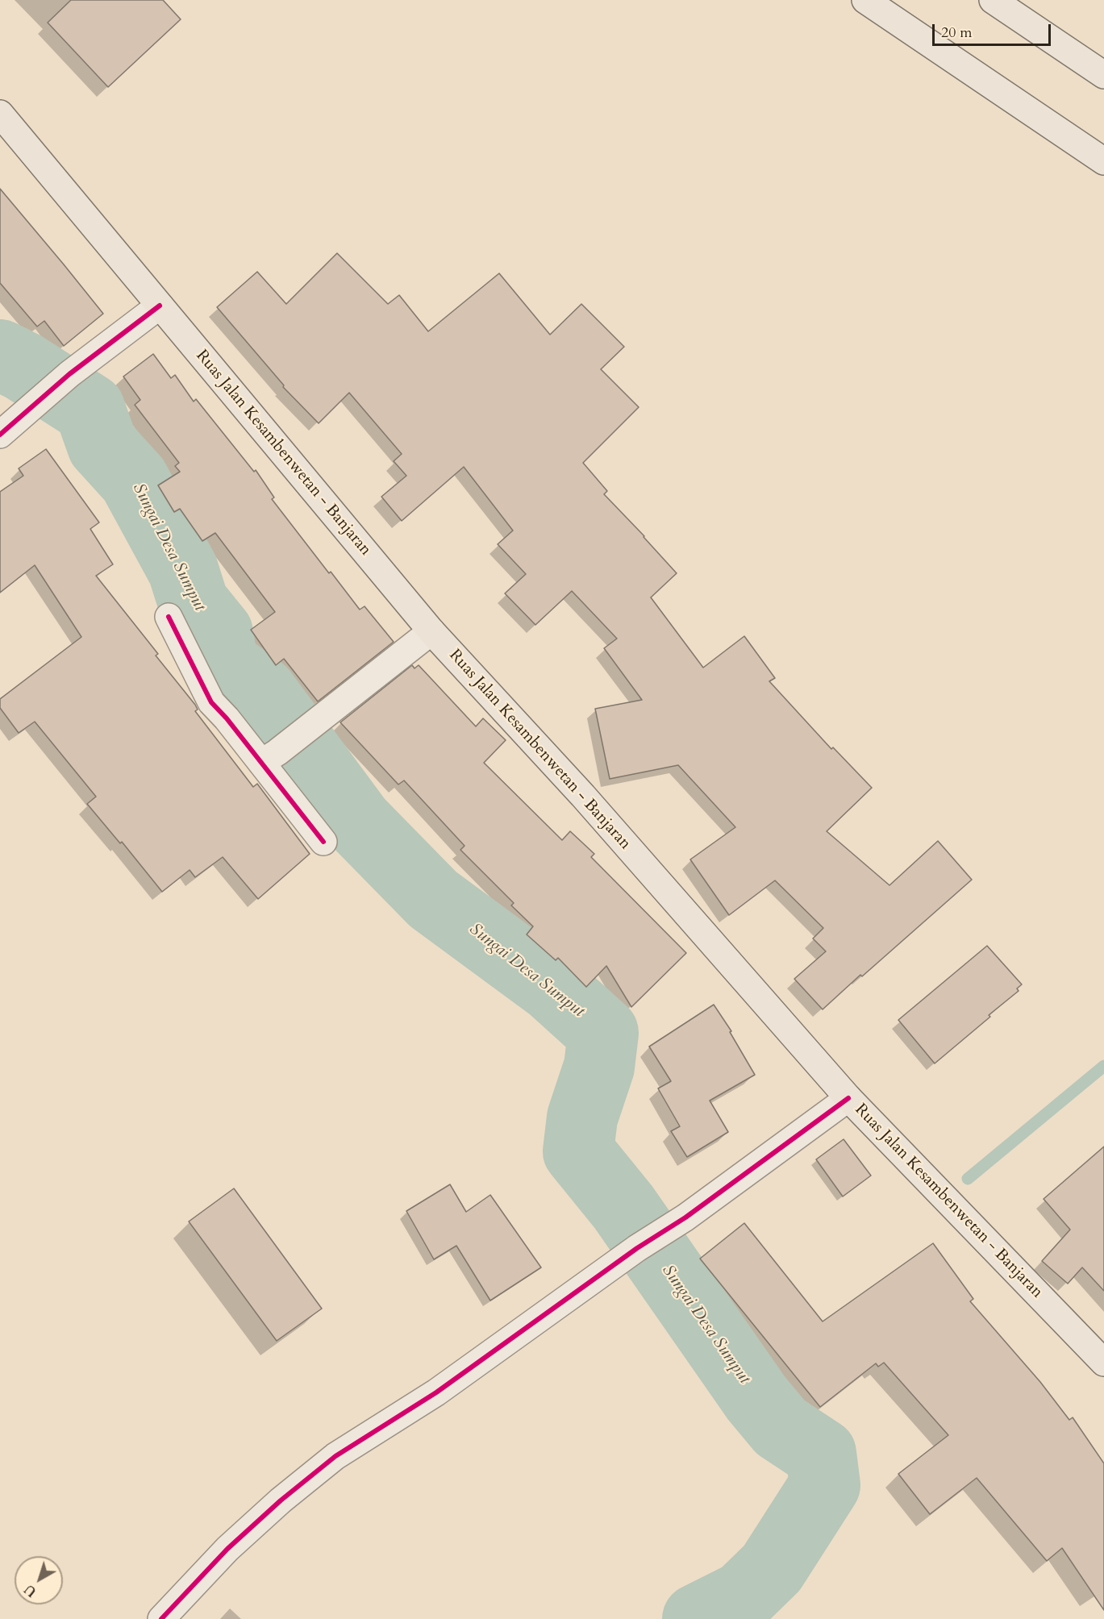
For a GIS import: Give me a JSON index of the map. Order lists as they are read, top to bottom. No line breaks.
{"streets":{"main road":["Ruas Jalan Kesambenwetan - Banjaran"]},"water":["Sungai Desa Sumput"],"scale_bar":"20 m","north":"bottom left"}
